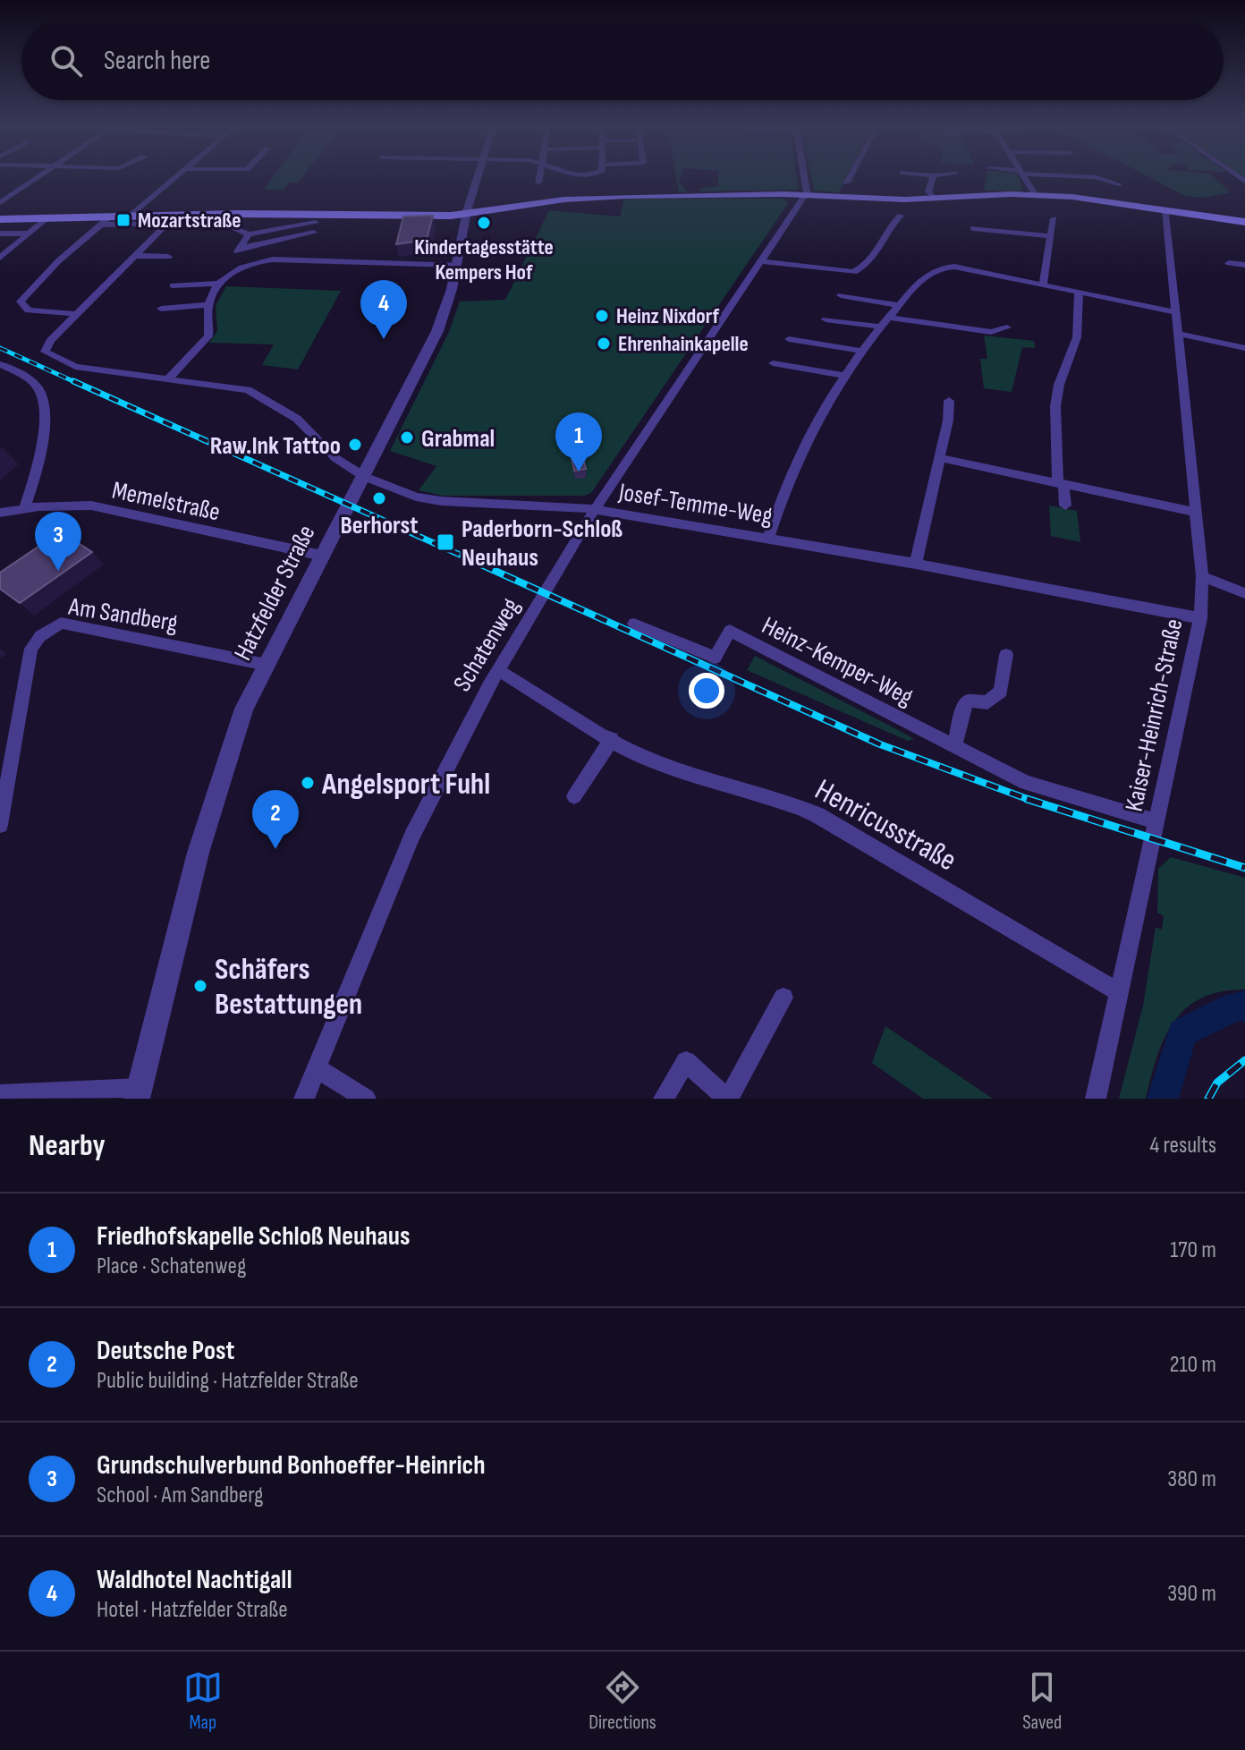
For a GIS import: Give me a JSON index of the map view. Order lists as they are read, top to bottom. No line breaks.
{"streets":{"street":["Memelstraße","Josef-Temme-Weg","Hatzfelder Straße","Am Sandberg","Schatenweg","Heinz-Kemper-Weg","Kaiser-Heinrich-Straße","Henricusstraße"]},"crossings":[["Memelstraße","Hatzfelder Straße"],["Josef-Temme-Weg","Hatzfelder Straße"],["Josef-Temme-Weg","Schatenweg"],["Josef-Temme-Weg","Kaiser-Heinrich-Straße"],["Hatzfelder Straße","Am Sandberg"],["Schatenweg","Henricusstraße"],["Heinz-Kemper-Weg","Kaiser-Heinrich-Straße"],["Kaiser-Heinrich-Straße","Henricusstraße"]],"places":{"transit":["Mozartstraße","Paderborn-Schloß Neuhaus"],"other":["Kindertagesstätte Kempers Hof","Heinz Nixdorf","Ehrenhainkapelle","Grabmal","Raw.Ink Tattoo","Berhorst","Angelsport Fuhl","Schäfers Bestattungen"]},"page":{"search":"Search here","pins":["4","1","3","2"],"heading":["Nearby","4 results"],"list":[{"mark":"1","name":"Friedhofskapelle Schloß Neuhaus","note":"Place · Schatenweg","value":"170 m"},{"mark":"2","name":"Deutsche Post","note":"Public building · Hatzfelder Straße","value":"210 m"},{"mark":"3","name":"Grundschulverbund Bonhoeffer-Heinrich","note":"School · Am Sandberg","value":"380 m"},{"mark":"4","name":"Waldhotel Nachtigall","note":"Hotel · Hatzfelder Straße","value":"390 m"}],"nav":["Map","Directions","Saved"]}}
